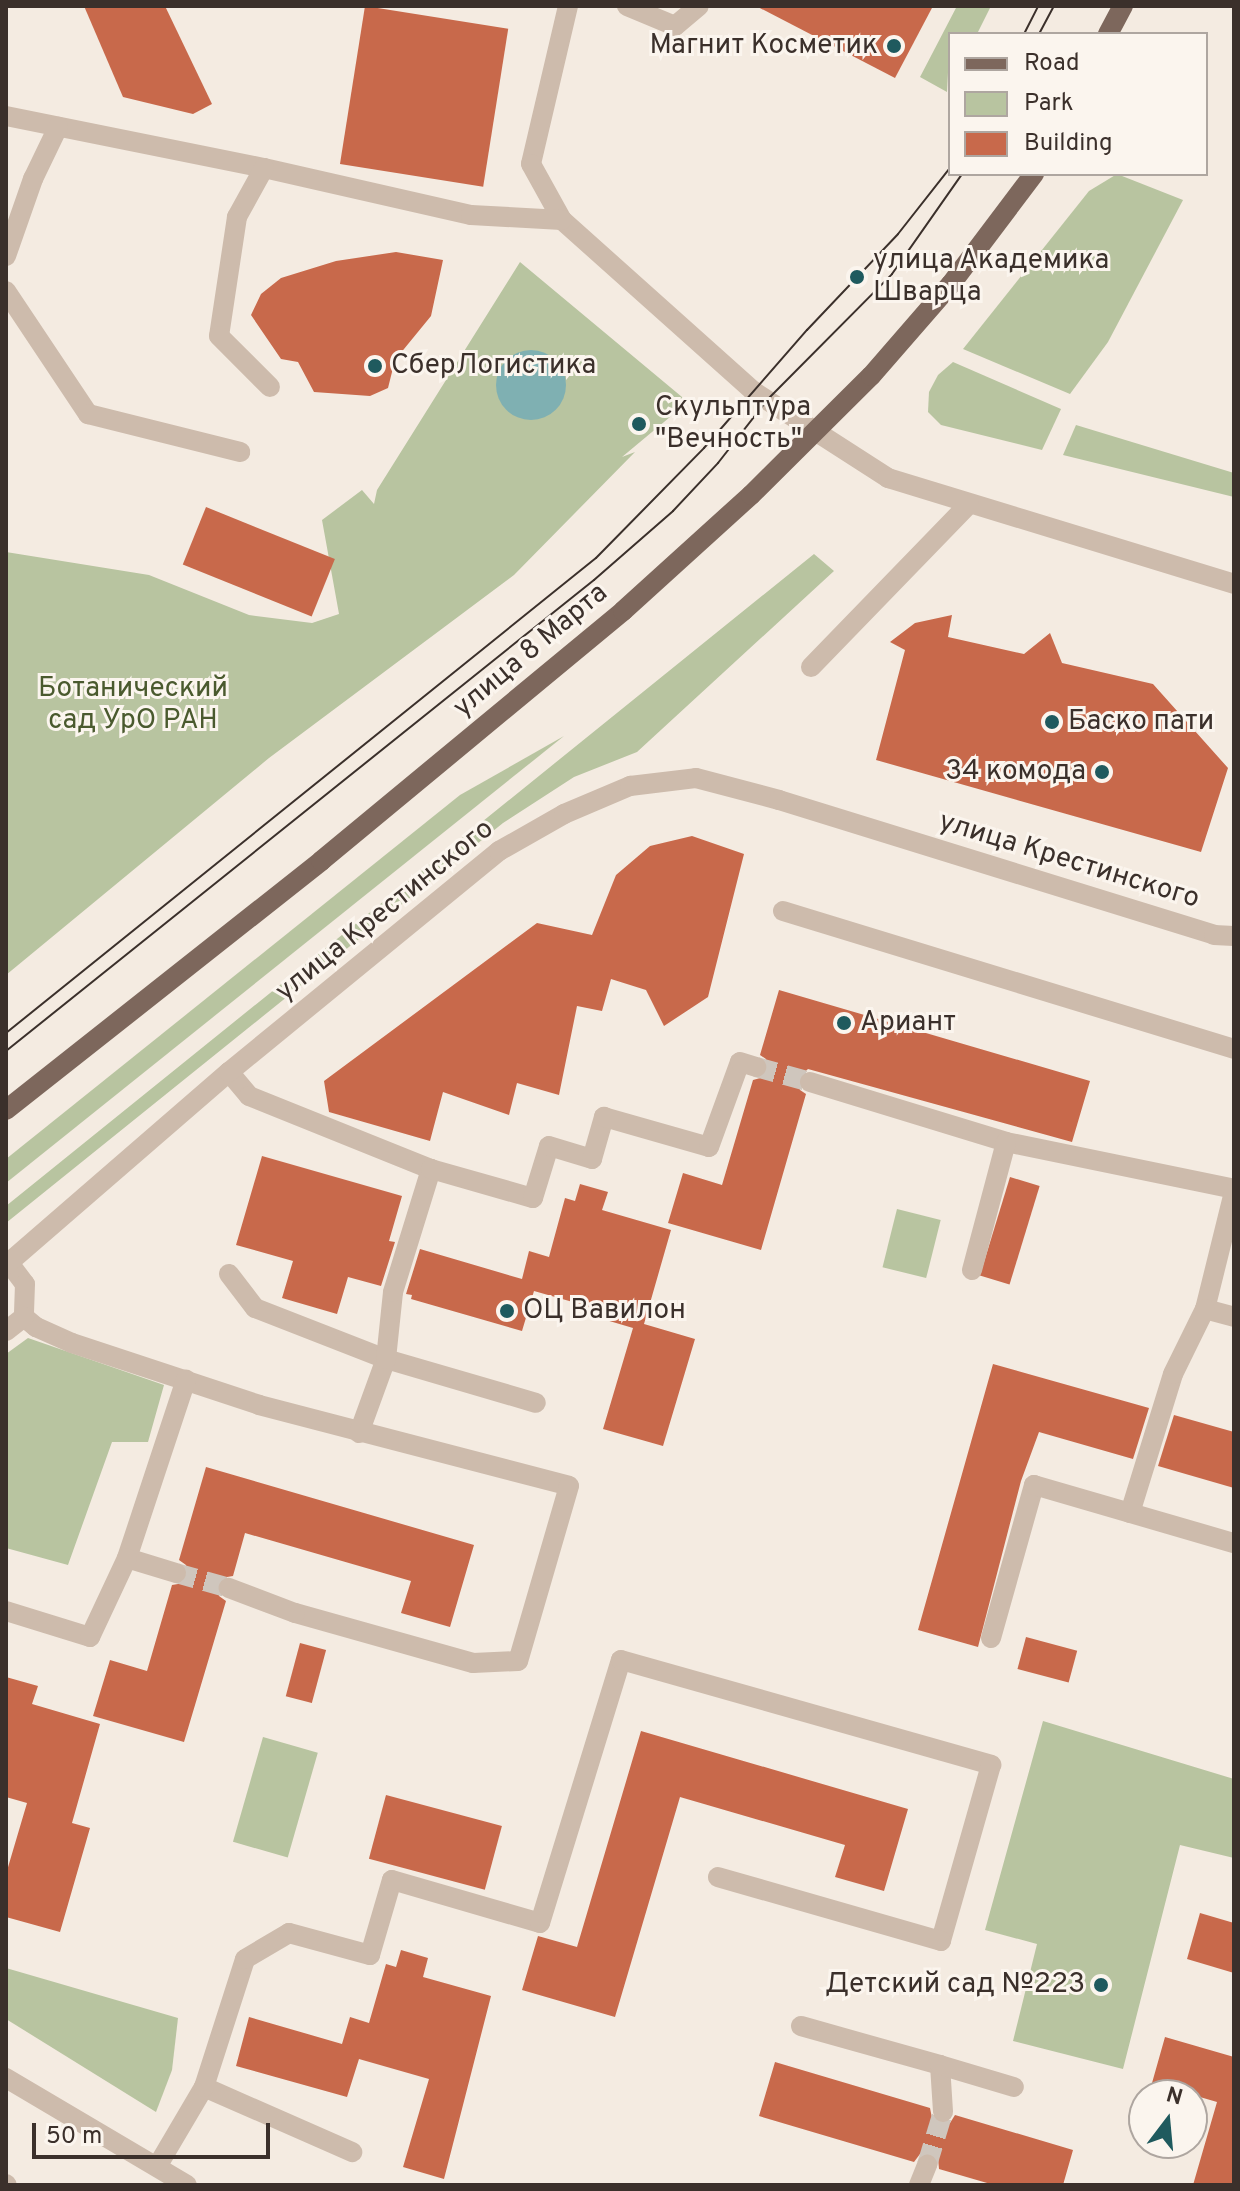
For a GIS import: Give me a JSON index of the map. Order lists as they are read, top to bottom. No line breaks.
{"streets":{"main road":["улица 8 Марта"],"street":["улица Крестинского"]},"parks":["Ботанический сад УрО РАН"],"places":["Магнит Косметик","улица Академика Шварца","СберЛогистика","Скульптура \"Вечность\"","Баско пати","34 комода","Ариант","ОЦ Вавилон","Детский сад №223"],"legend":["Road","Park","Building"],"scale_bar":"50 m","north":"top"}
